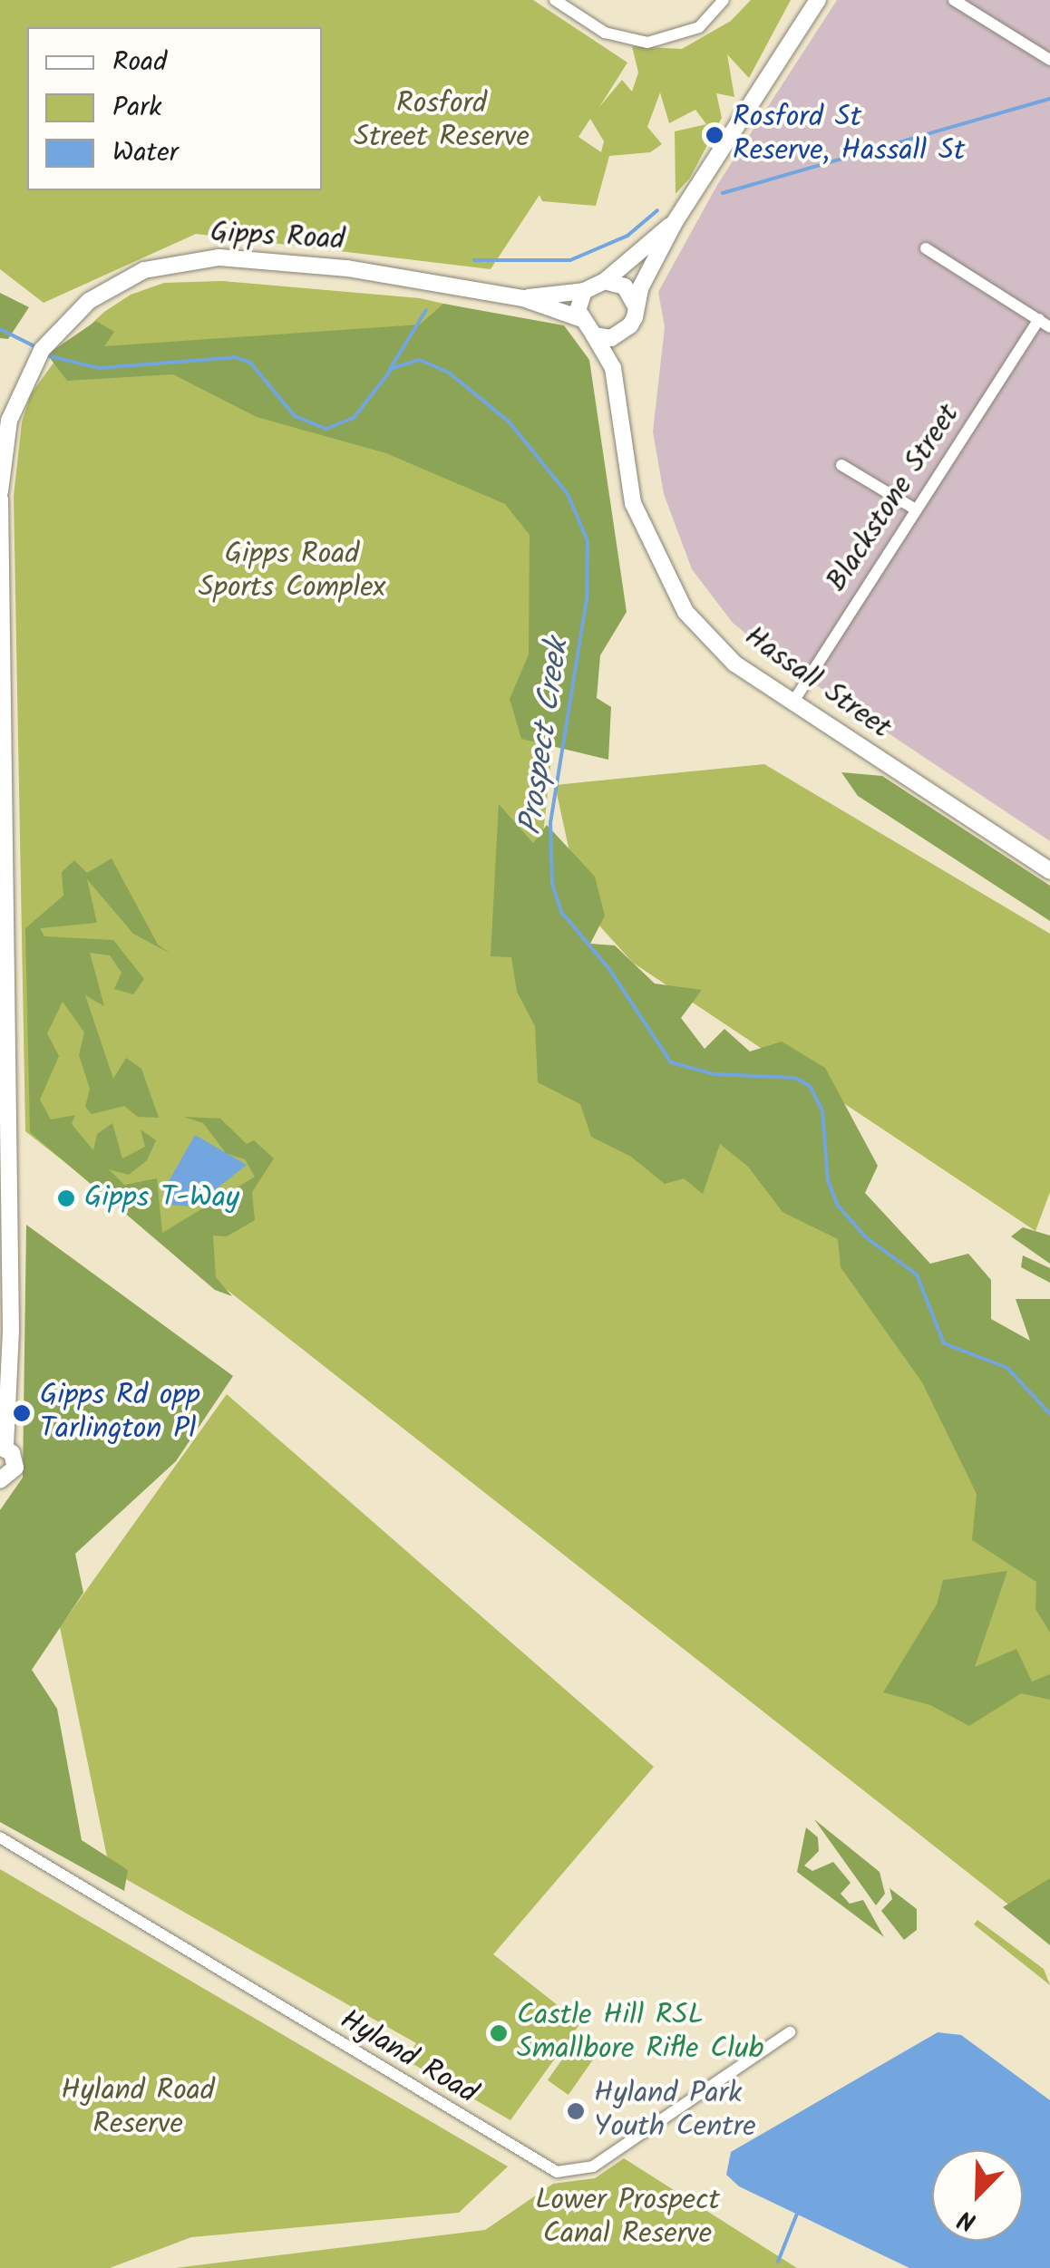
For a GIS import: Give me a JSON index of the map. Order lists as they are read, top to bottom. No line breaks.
{"streets":{"main road":["Gipps Road","Hassall Street"],"street":["Blackstone Street","Hyland Road"]},"crossings":[["Gipps Road","Hassall Street"],["Blackstone Street","Hassall Street"]],"water":["Prospect Creek"],"parks":["Rosford Street Reserve","Gipps Road Sports Complex","Hyland Road Reserve","Lower Prospect Canal Reserve"],"places":["Rosford St Reserve, Hassall St","Gipps T-Way","Gipps Rd opp Tarlington Pl","Castle Hill RSL Smallbore Rifle Club","Hyland Park Youth Centre"],"legend":["Road","Park","Water"],"north":"bottom left"}
